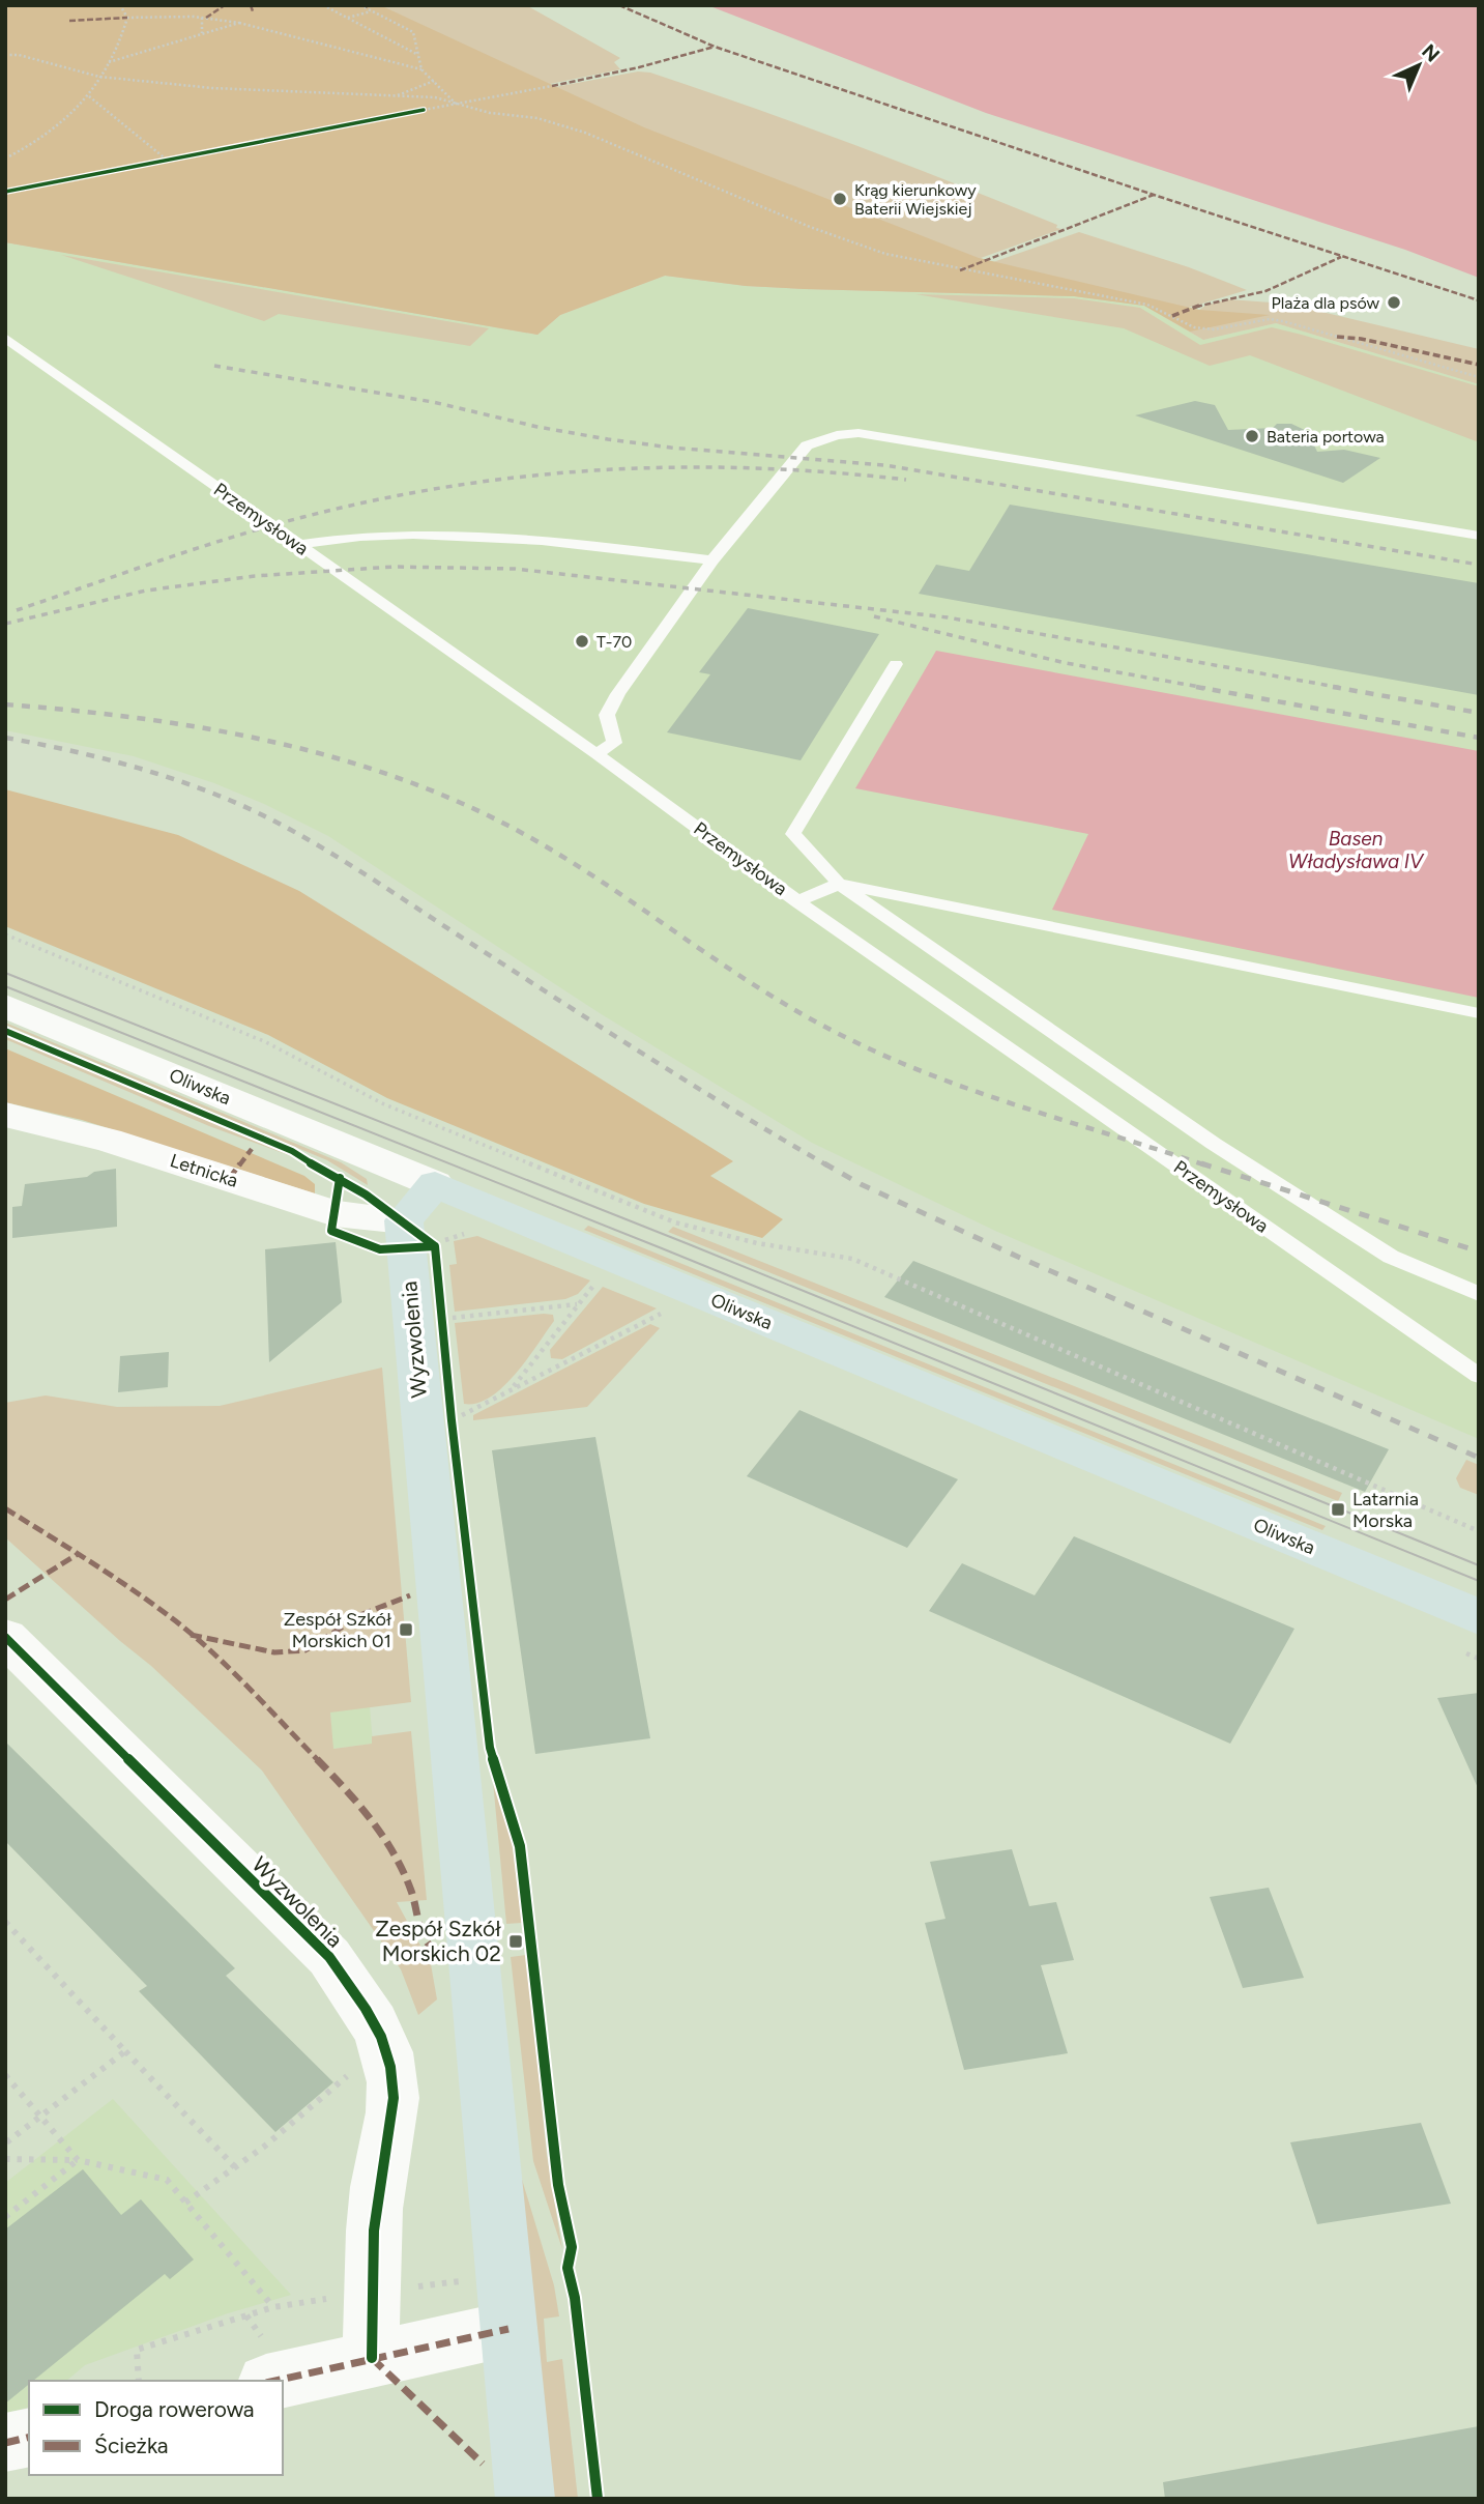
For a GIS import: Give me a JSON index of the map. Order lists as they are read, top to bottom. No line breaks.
{"streets":{"main road":["Oliwska","Wyzwolenia"],"street":["Letnicka"],"lane":["Przemysłowa"]},"crossings":[["Letnicka","Wyzwolenia"]],"water":["Basen Władysława IV"],"places":{"other":["Krąg kierunkowy Baterii Wiejskiej","Plaża dla psów","Bateria portowa","T-70"],"transit":["Latarnia Morska","Zespół Szkół Morskich 01","Zespół Szkół Morskich 02"]},"legend":["Droga rowerowa","Ścieżka"],"north":"top right"}
